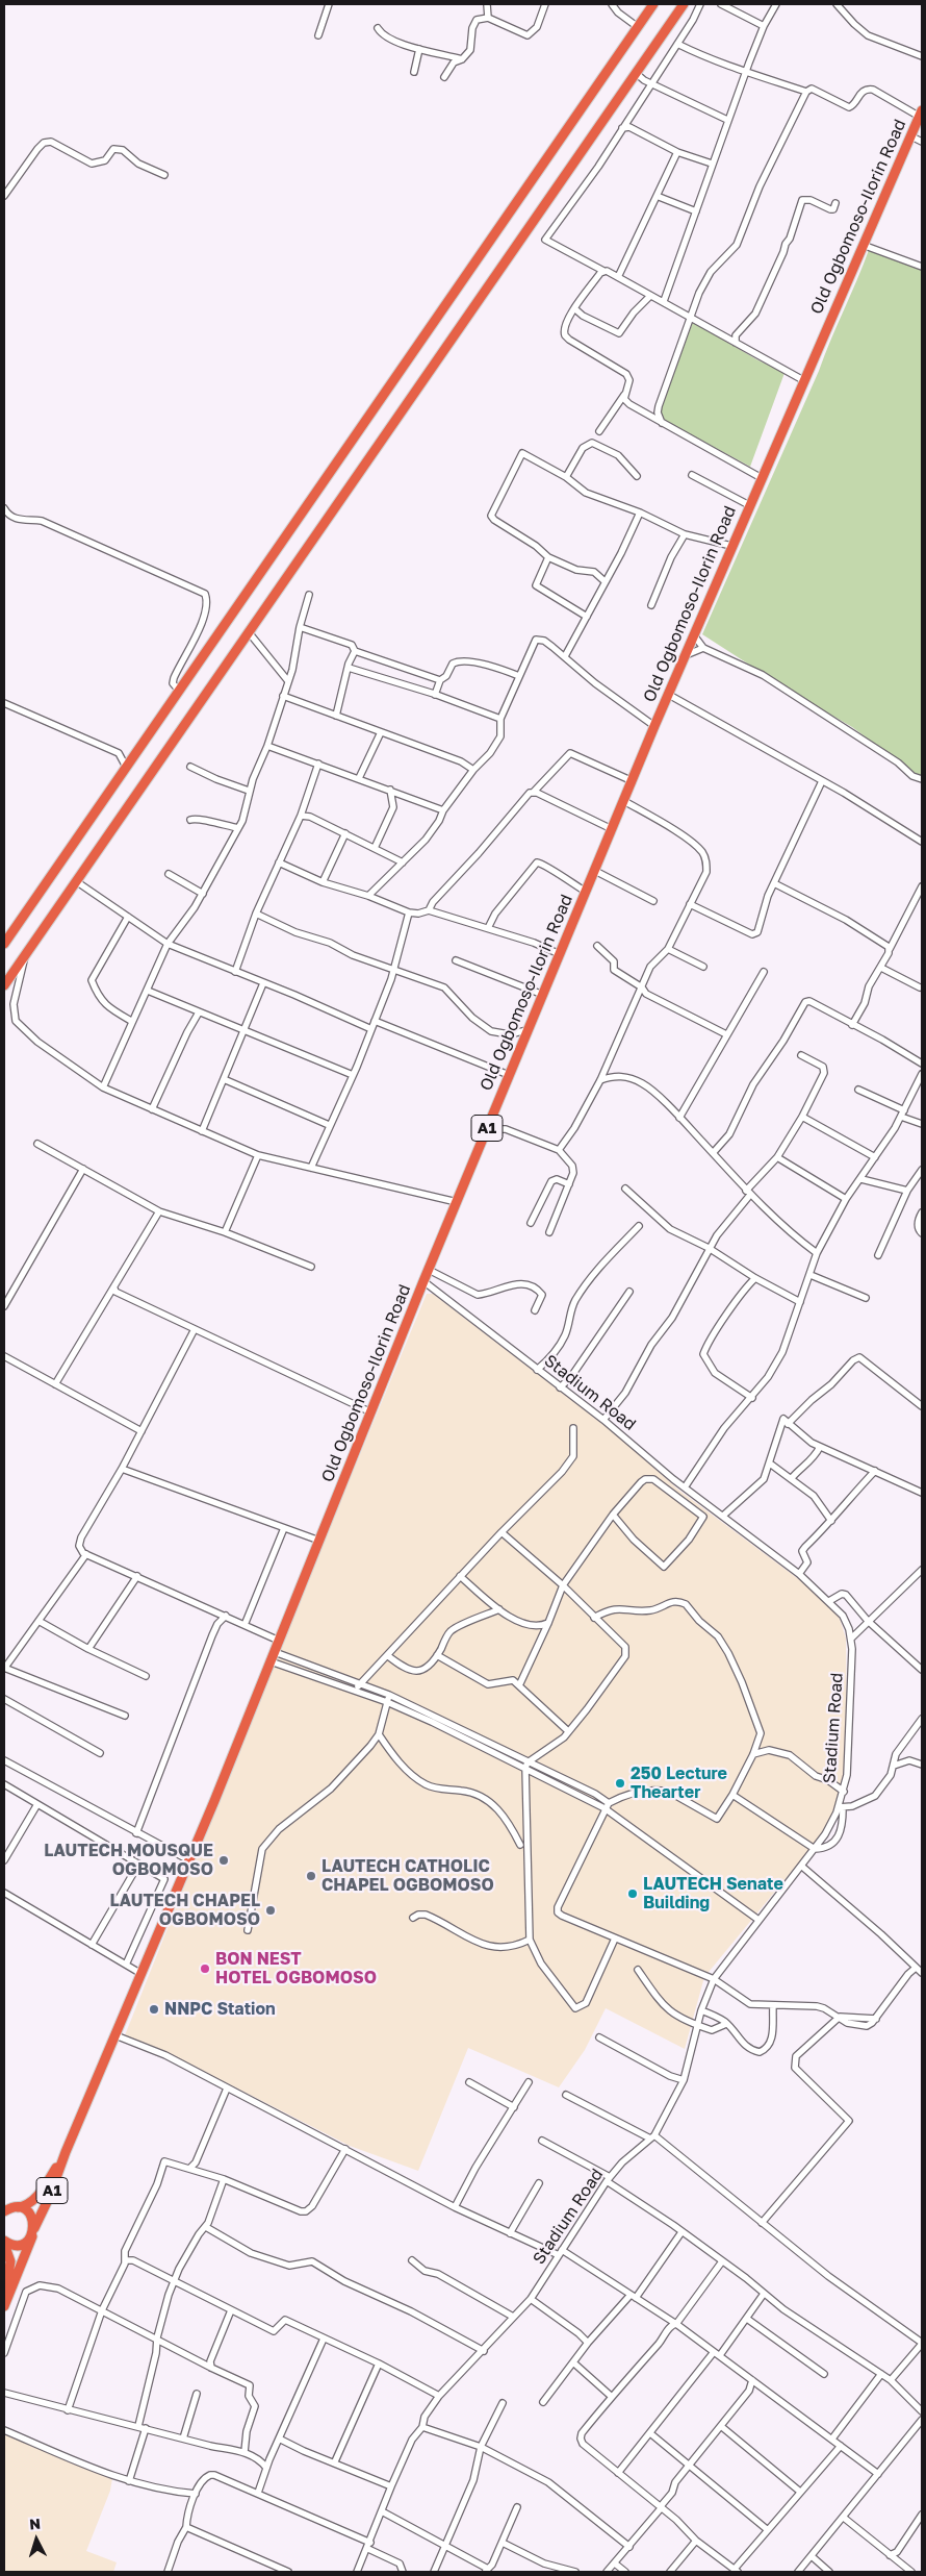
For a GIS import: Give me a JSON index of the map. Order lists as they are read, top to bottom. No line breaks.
{"streets":{"highway":["Old Ogbomoso-Ilorin Road","A1"],"street":["Stadium Road"]},"crossings":[["Old Ogbomoso-Ilorin Road","A1"],["Old Ogbomoso-Ilorin Road","Stadium Road"]],"places":["250 Lecture Thearter","LAUTECH MOUSQUE OGBOMOSO","LAUTECH CATHOLIC CHAPEL OGBOMOSO","LAUTECH Senate Building","LAUTECH CHAPEL OGBOMOSO","BON NEST HOTEL OGBOMOSO","NNPC Station"],"north":"top"}
